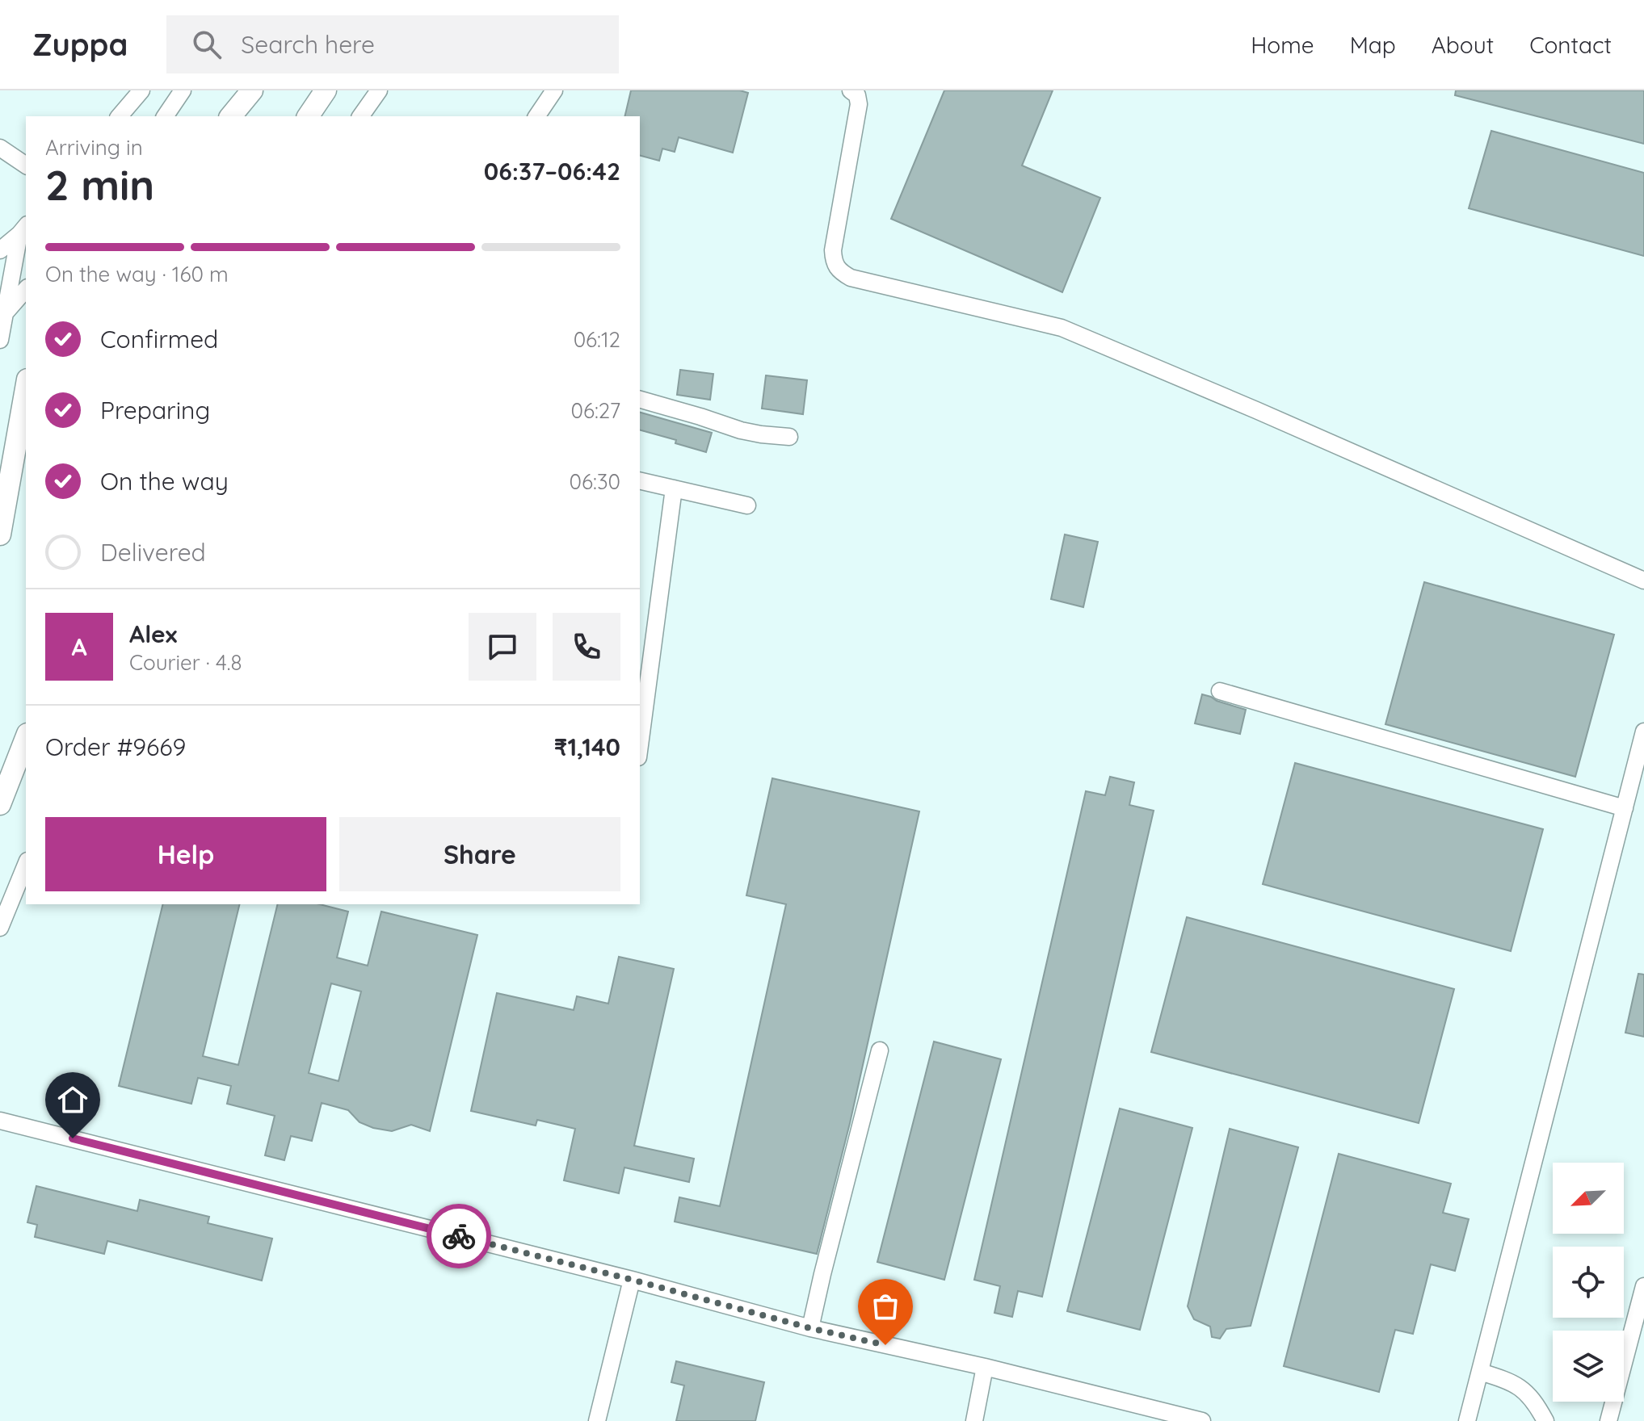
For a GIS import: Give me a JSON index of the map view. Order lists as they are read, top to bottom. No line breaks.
{"north":"bottom left","page":{"header":"Zuppa","search":"Search here","nav":["Home","Map","About","Contact"],"heading":["2 min","Arriving in","06:37–06:42"],"panel":["Alex","Courier · 4.8","Order #9669","₹1,140"],"bar":"On the way · 160 m","list":[["Confirmed","06:12"],["Preparing","06:27"],["On the way","06:30"],"Delivered"],"round":"A","buttons":["Help","Share"]}}
